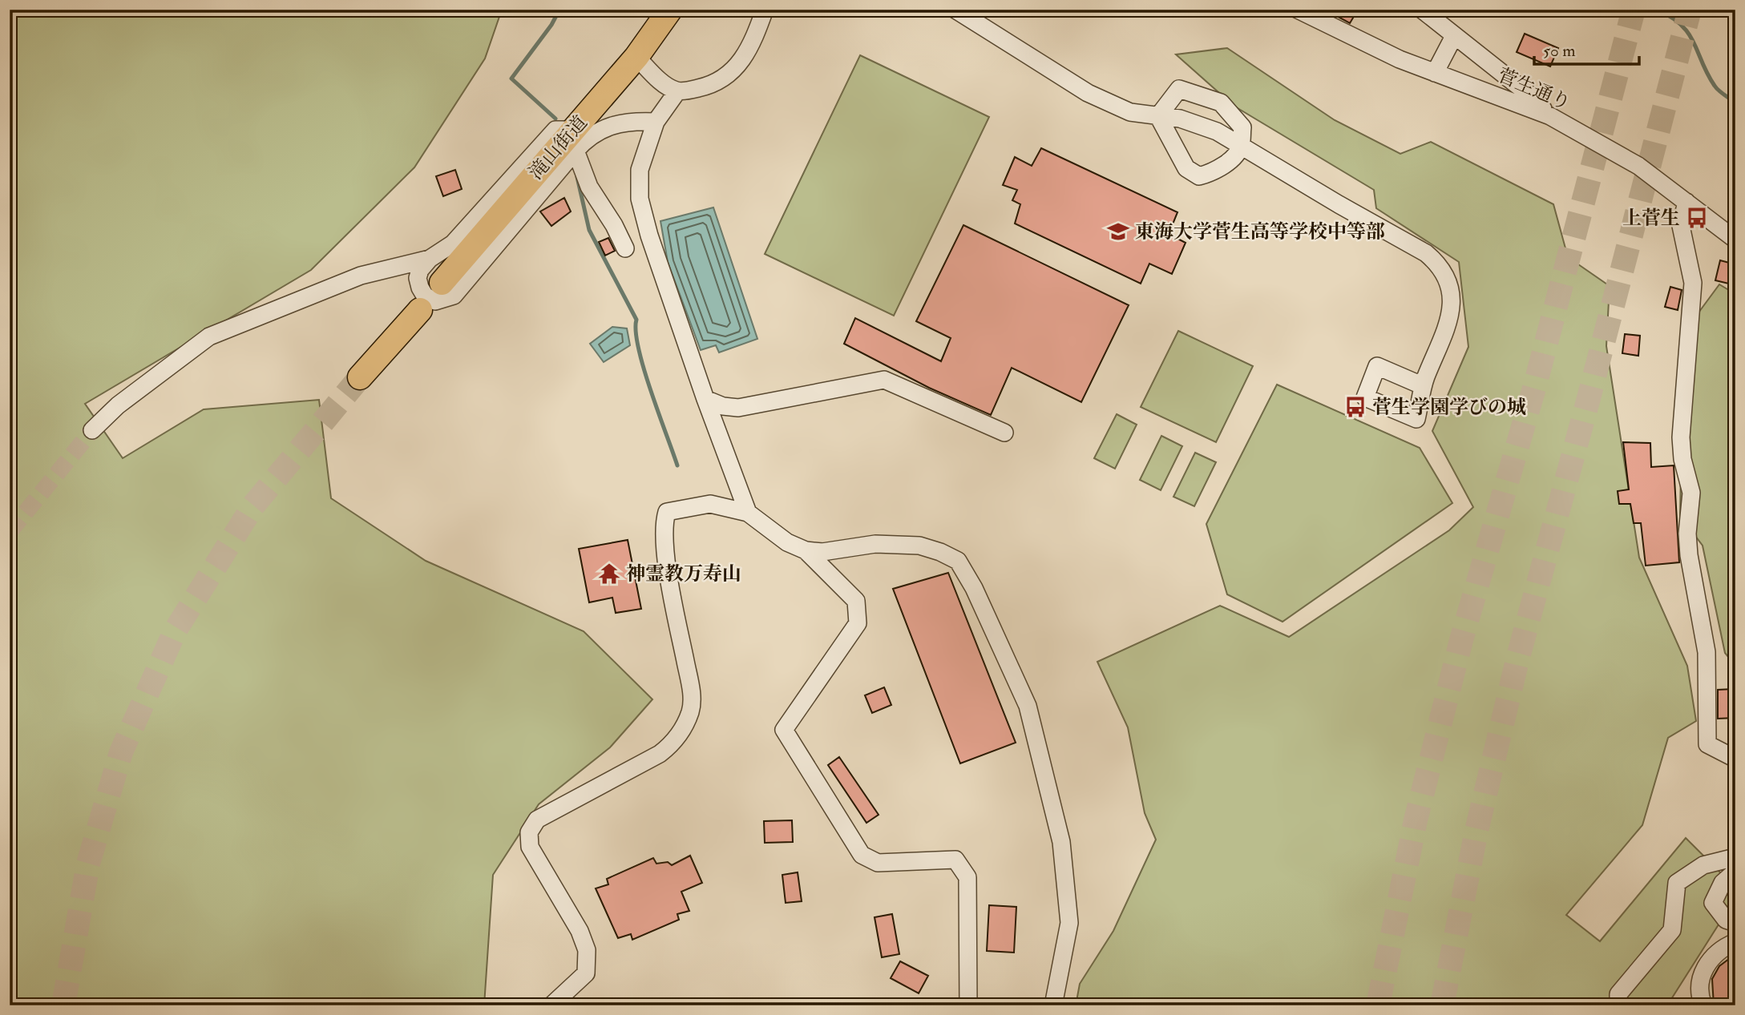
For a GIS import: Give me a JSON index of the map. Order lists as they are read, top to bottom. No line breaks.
{"streets":{"highway":["滝山街道"],"street":["菅生通り"]},"places":{"bus stop":["上菅生","菅生学園学びの城"],"school or university":["東海大学菅生高等学校中等部"],"temple":["神霊教万寿山"]},"scale_bar":"50 m"}
